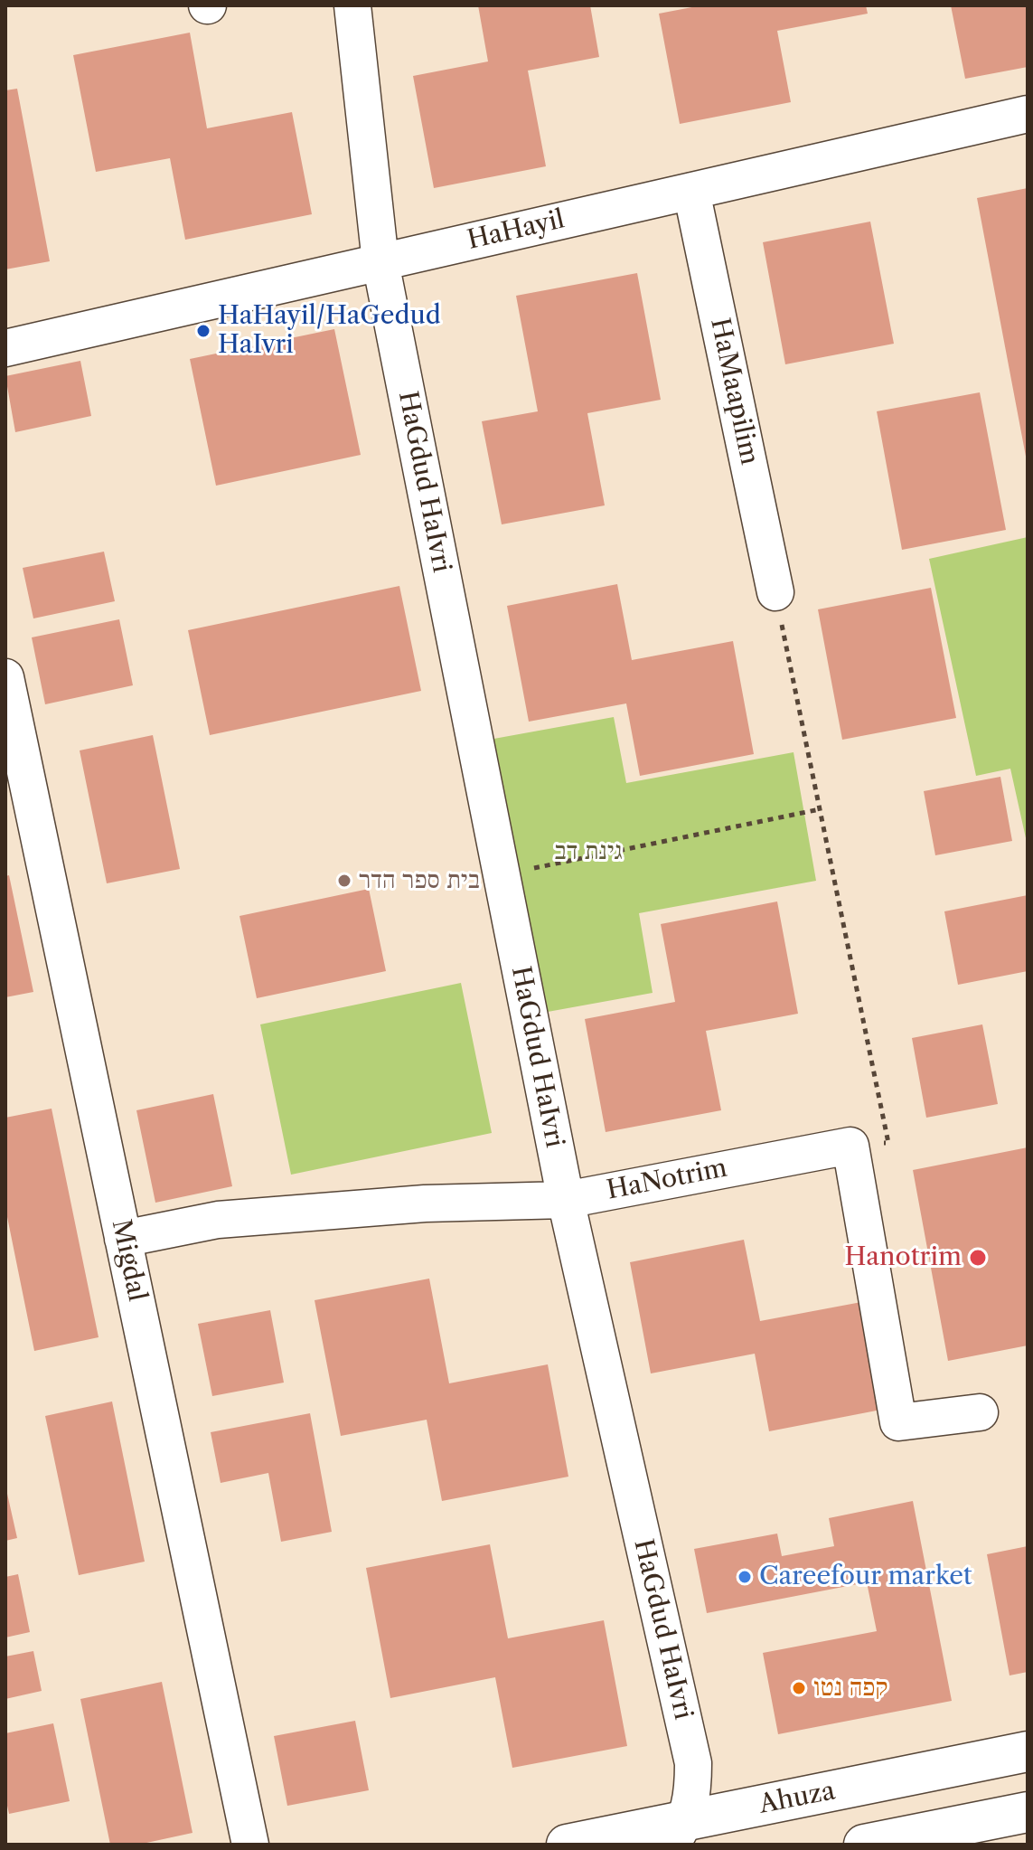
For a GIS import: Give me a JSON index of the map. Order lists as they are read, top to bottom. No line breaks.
{"streets":{"main road":["Ahuza"],"street":["HaHayil","HaMaapilim","HaGdud HaIvri","HaNotrim","Migdal"]},"crossings":[["HaHayil","HaMaapilim"],["HaHayil","HaGdud HaIvri"],["HaGdud HaIvri","HaNotrim"],["HaGdud HaIvri","Ahuza"],["HaNotrim","Migdal"]],"parks":["גינת דב"],"places":["HaHayil/HaGedud HaIvri","בית ספר הדר","Hanotrim","Careefour market","קפה נטו"]}
